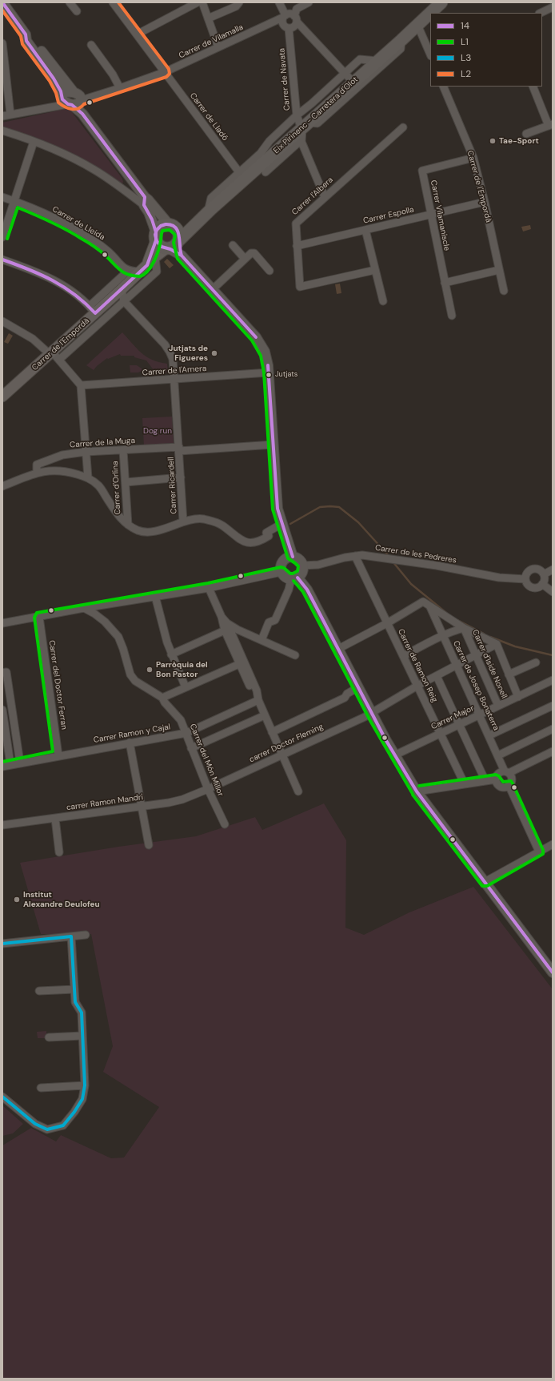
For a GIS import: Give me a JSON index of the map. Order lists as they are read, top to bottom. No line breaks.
{"streets":{"main road":["Eix Pirinenc - Carretera d'Olot","Carrer de l'Empordà"],"street":["Carrer de Vilamalla","Carrer de Navata","Carrer de Lladó","Carrer l'Albera","Carrer Espolla","Carrer Vilamaniscle","Carrer de Lleida","Carrer de l'Arnera","Carrer de la Muga","Carrer Ricardell","Carrer d'Orlina","Carrer de les Pedreres","Carrer d'Iside Nonell","Carrer de Ramon Reig","Carrer del Doctor Ferran","Carrer de Josep Bonaterra","Carrer Major","Carrer Ramon y Cajal","carrer Doctor Fleming","Carrer del Món Millor","carrer Ramon Mandri"]},"crossings":[["Carrer de Vilamalla","Carrer de Navata"],["Carrer de Vilamalla","Carrer de Lladó"],["Carrer de Navata","Eix Pirinenc - Carretera d'Olot"],["Eix Pirinenc - Carretera d'Olot","Carrer de l'Empordà"],["Carrer de l'Empordà","Carrer Espolla"],["Carrer de l'Empordà","Carrer Vilamaniscle"],["Carrer de l'Empordà","Carrer de Lleida"],["Carrer de l'Empordà","Carrer Ricardell"],["Carrer l'Albera","Carrer Espolla"],["Carrer Espolla","Carrer Vilamaniscle"],["Carrer de l'Arnera","Carrer Ricardell"],["Carrer de la Muga","Carrer Ricardell"],["Carrer de la Muga","Carrer d'Orlina"],["Carrer de les Pedreres","Carrer de Ramon Reig"],["Carrer d'Iside Nonell","Carrer Major"],["Carrer d'Iside Nonell","carrer Doctor Fleming"],["Carrer de Ramon Reig","Carrer Major"],["Carrer de Ramon Reig","carrer Doctor Fleming"],["Carrer del Doctor Ferran","Carrer Ramon y Cajal"],["Carrer de Josep Bonaterra","Carrer Major"],["Carrer de Josep Bonaterra","carrer Doctor Fleming"],["Carrer Ramon y Cajal","Carrer del Món Millor"],["carrer Doctor Fleming","Carrer del Món Millor"],["carrer Doctor Fleming","carrer Ramon Mandri"],["Carrer del Món Millor","carrer Ramon Mandri"]],"parks":["Dog run"],"places":["Tae-Sport","Jutjats de Figueres","Jutjats","Parròquia del Bon Pastor","Institut Alexandre Deulofeu"],"lines":["transit line 14","transit line L2","transit line L1","transit line L3"],"legend":["14","L1","L3","L2"]}
